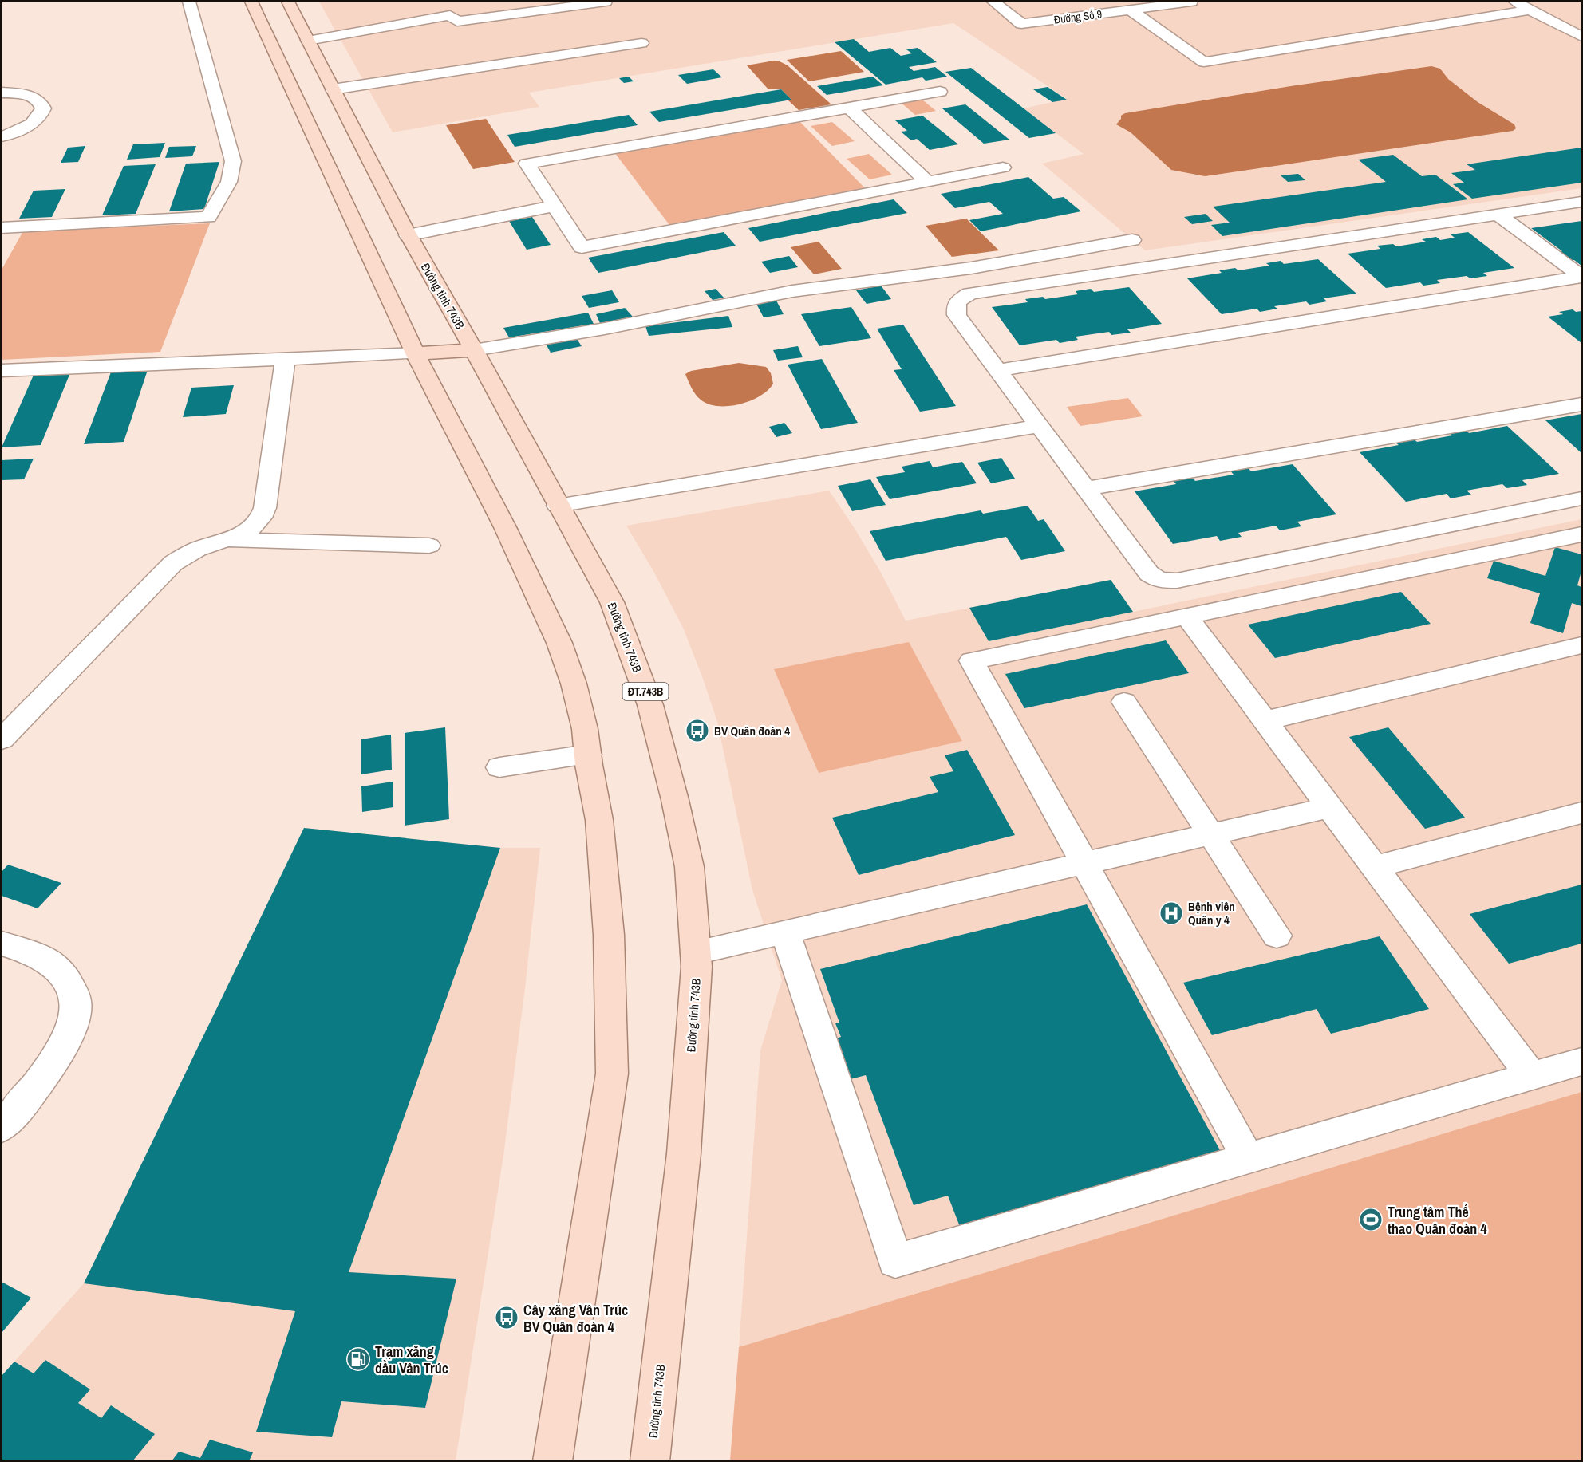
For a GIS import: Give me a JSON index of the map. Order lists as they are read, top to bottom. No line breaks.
{"streets":{"main road":["Đường tỉnh 743B","ĐT.743B"],"lane":["Đường Số 9"]},"places":{"bus stop":["BV Quân đoàn 4","Cây xăng Vân Trúc BV Quân đoàn 4"],"hospital":["Bệnh viên Quân y 4"],"sports":["Trung tâm Thể thao Quân đoàn 4"],"fuel station":["Trạm xăng dầu Vân Trúc"]}}
